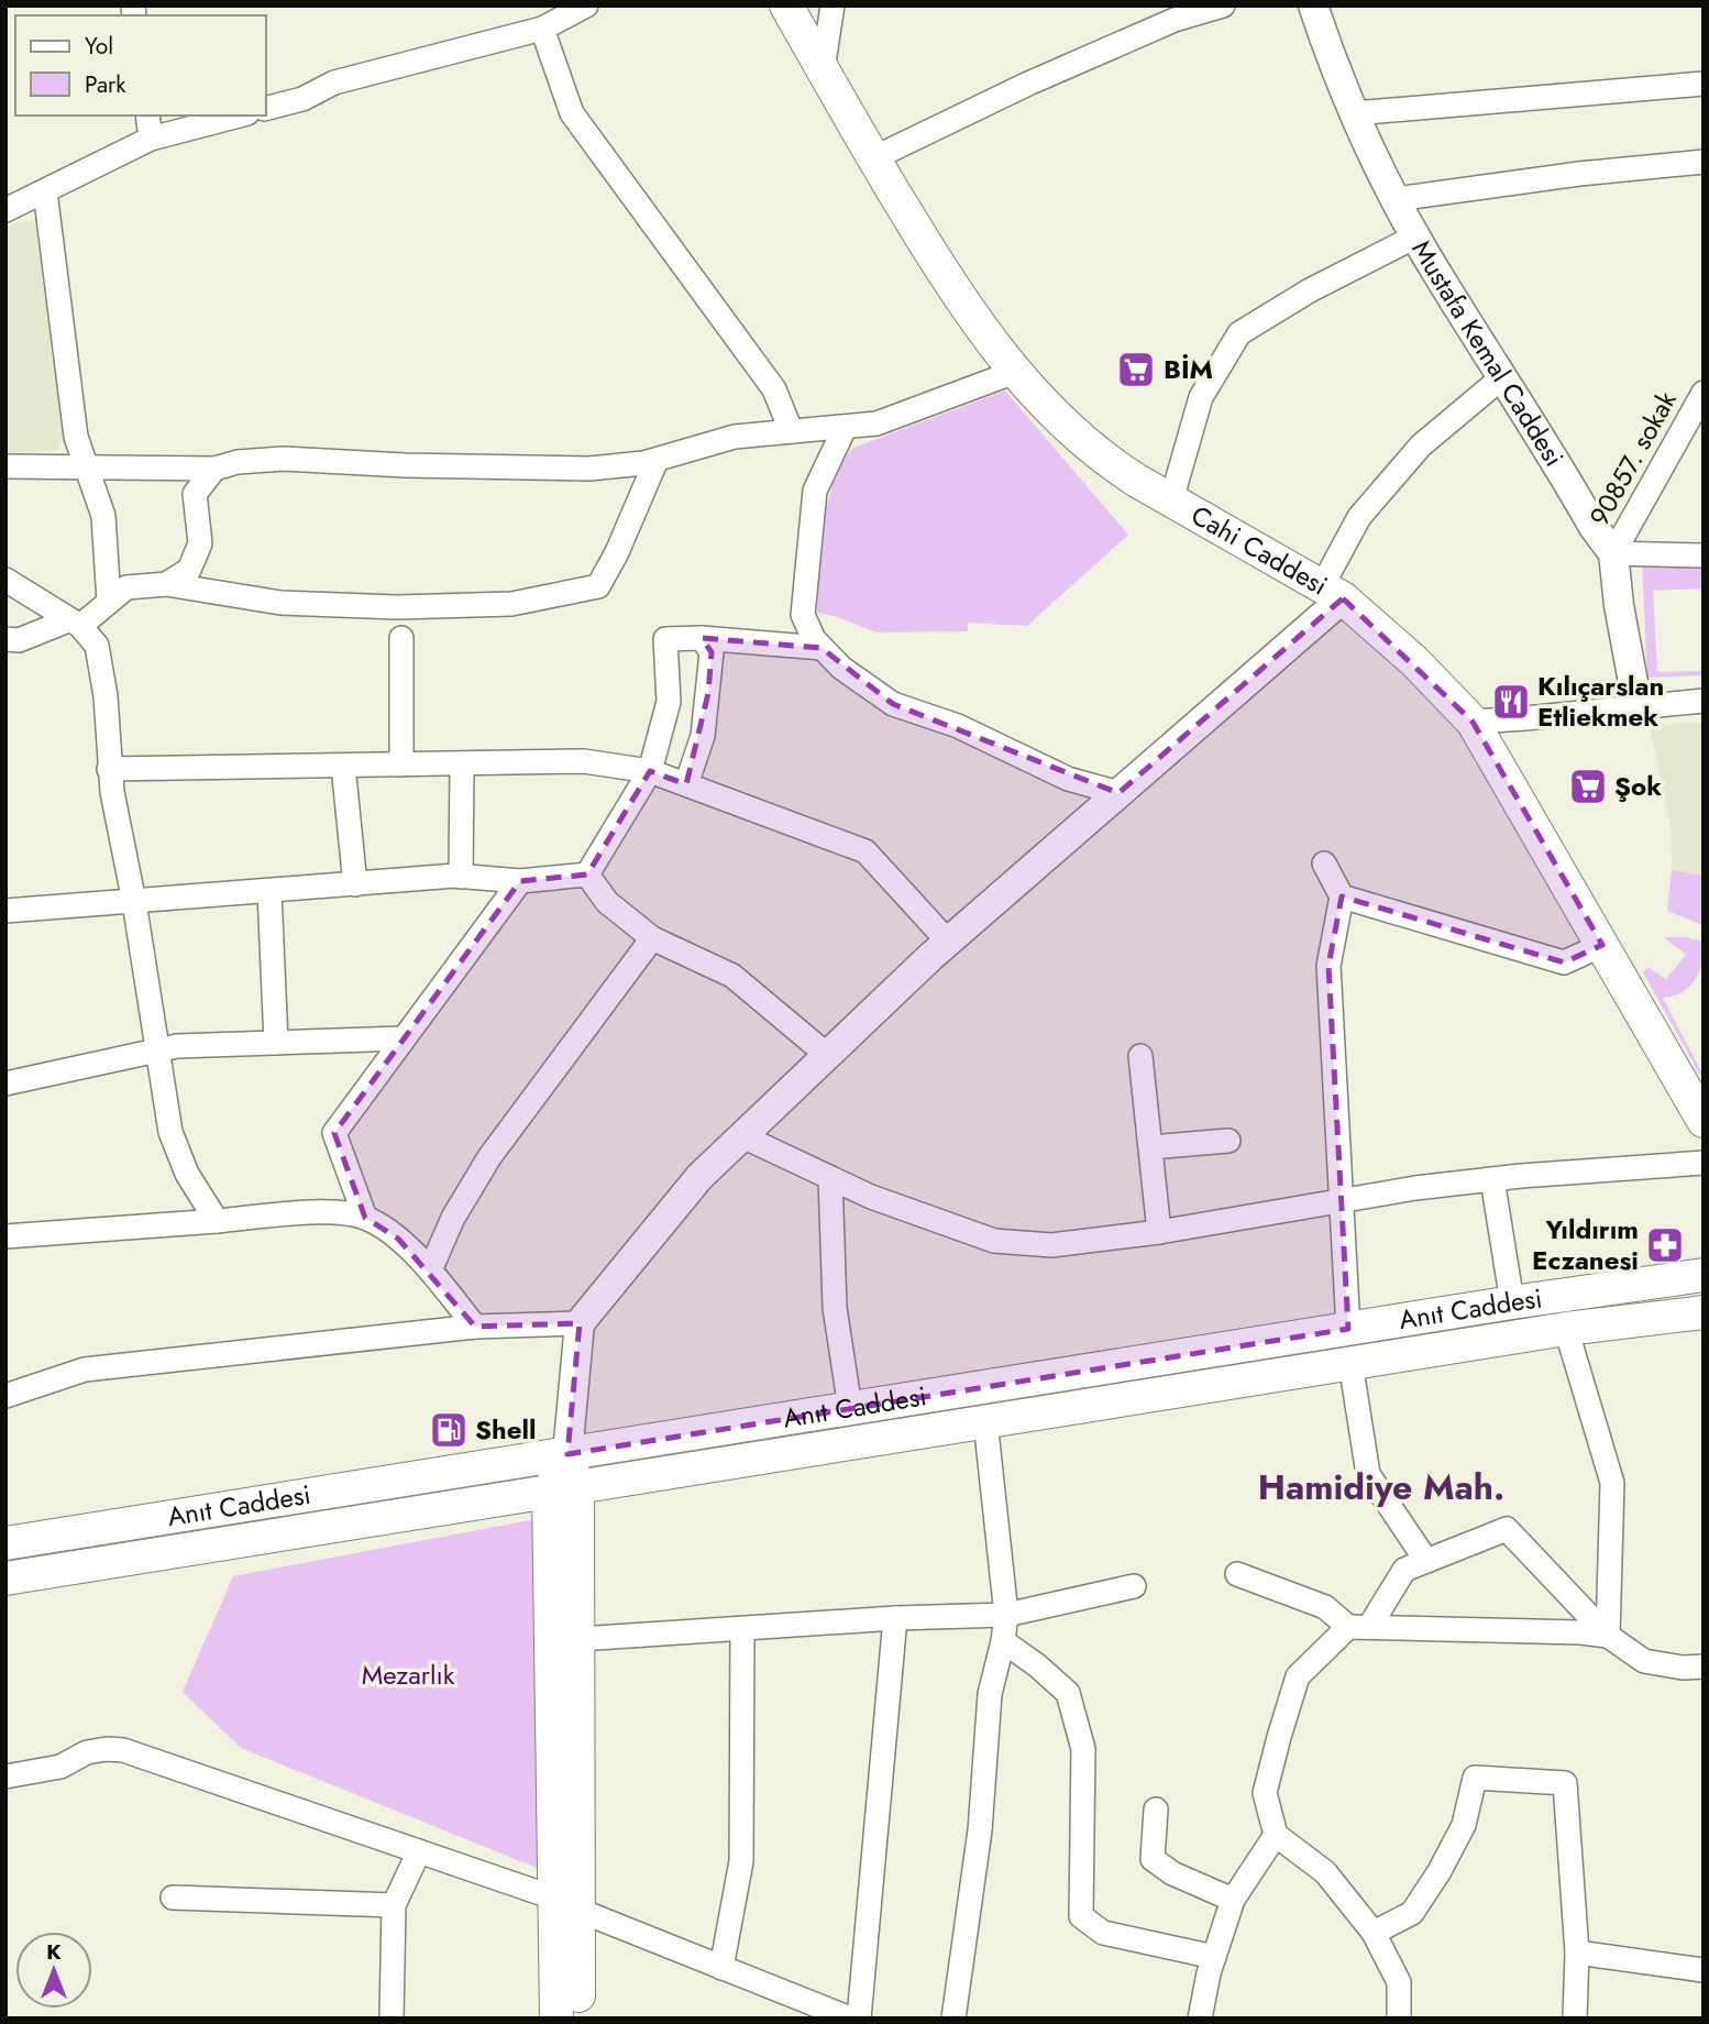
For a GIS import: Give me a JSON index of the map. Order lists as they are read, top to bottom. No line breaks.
{"streets":{"main road":["Cahi Caddesi","Anıt Caddesi"],"street":["Mustafa Kemal Caddesi","90857. sokak"]},"crossings":[["Mustafa Kemal Caddesi","90857. sokak"]],"districts":["Hamidiye Mah."],"parks":["Mezarlık"],"places":{"supermarket":["BİM","Şok"],"restaurant":["Kılıçarslan Etliekmek"],"pharmacy":["Yıldırım Eczanesi"],"fuel station":["Shell"]},"legend":["Yol","Park"],"north":"top"}
